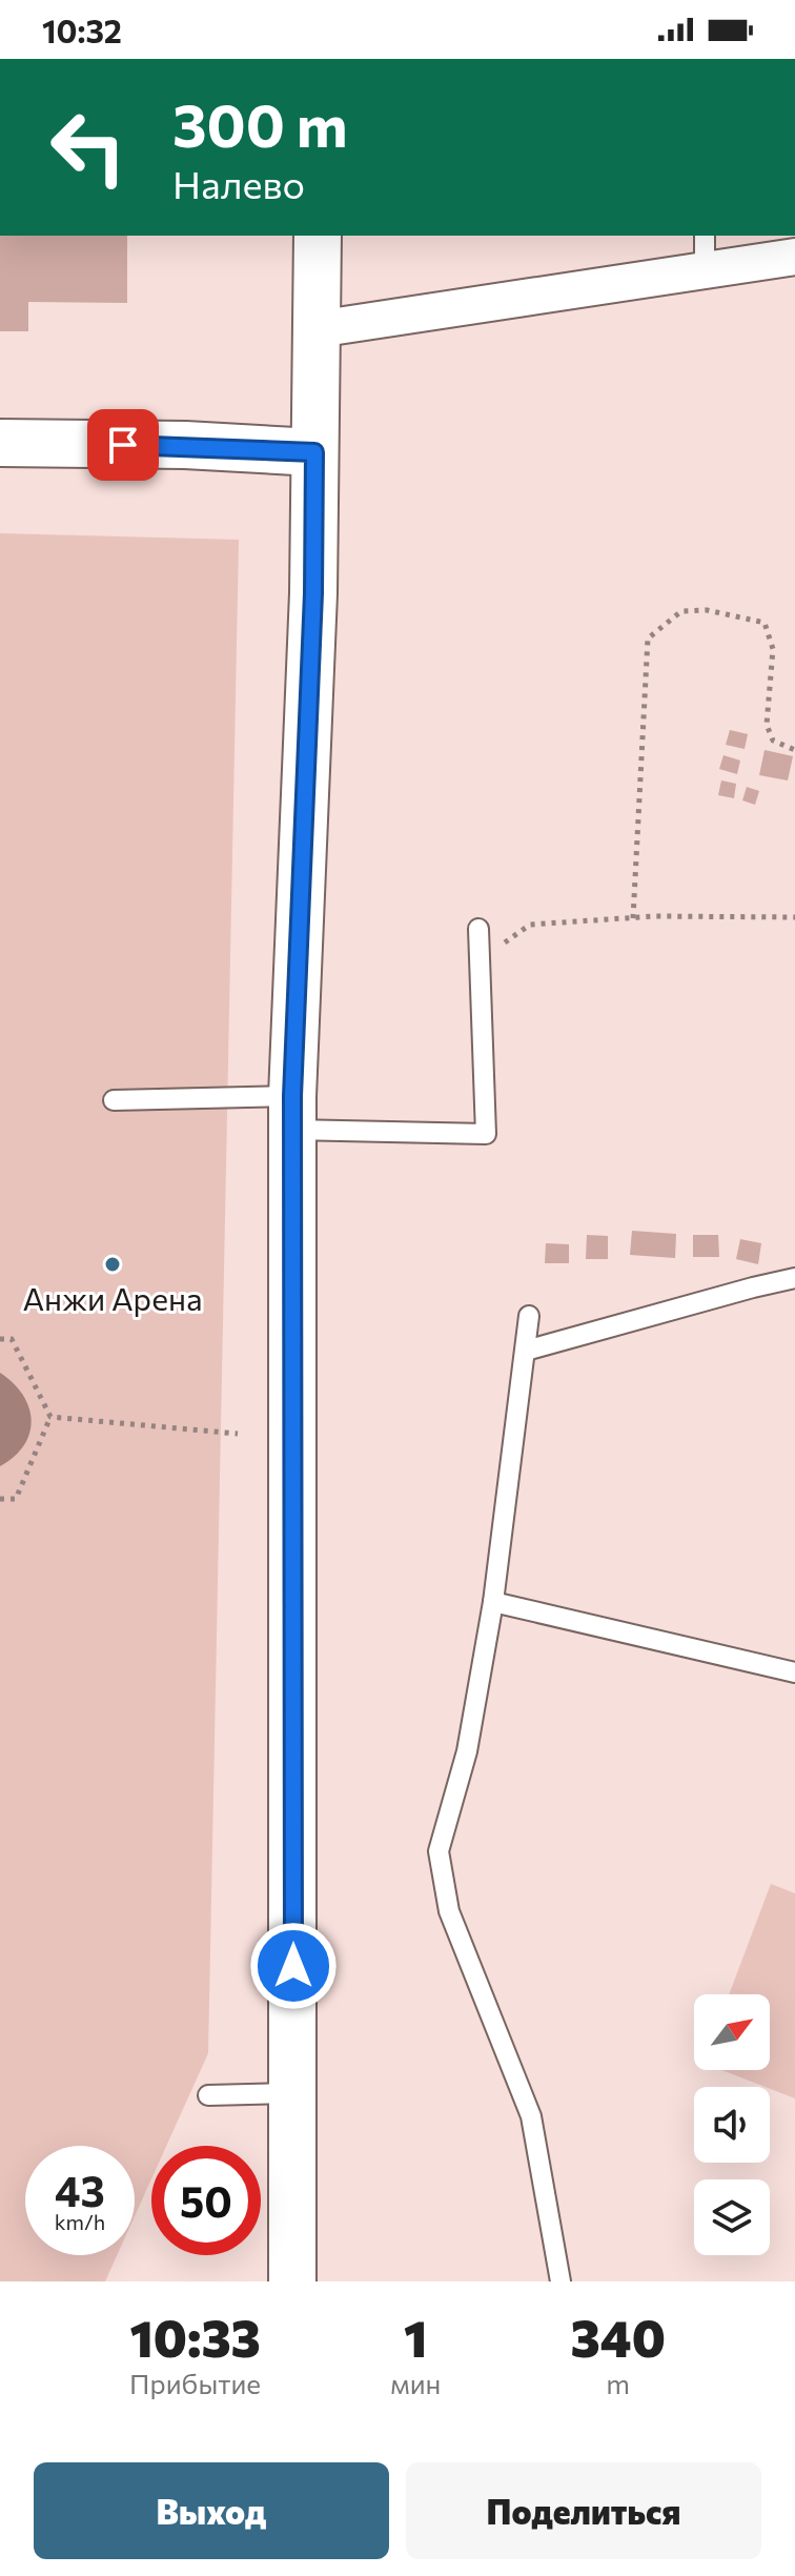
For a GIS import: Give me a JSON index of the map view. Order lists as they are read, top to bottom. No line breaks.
{"places":["Анжи Арена"],"north":"top right","page":{"status":"10:32","turn":["300 m","Налево"],"speed":"43 km/h","limit":"50","eta":["10:33","Прибытие","1","мин","340","m"],"buttons":["Выход","Поделиться"]}}
